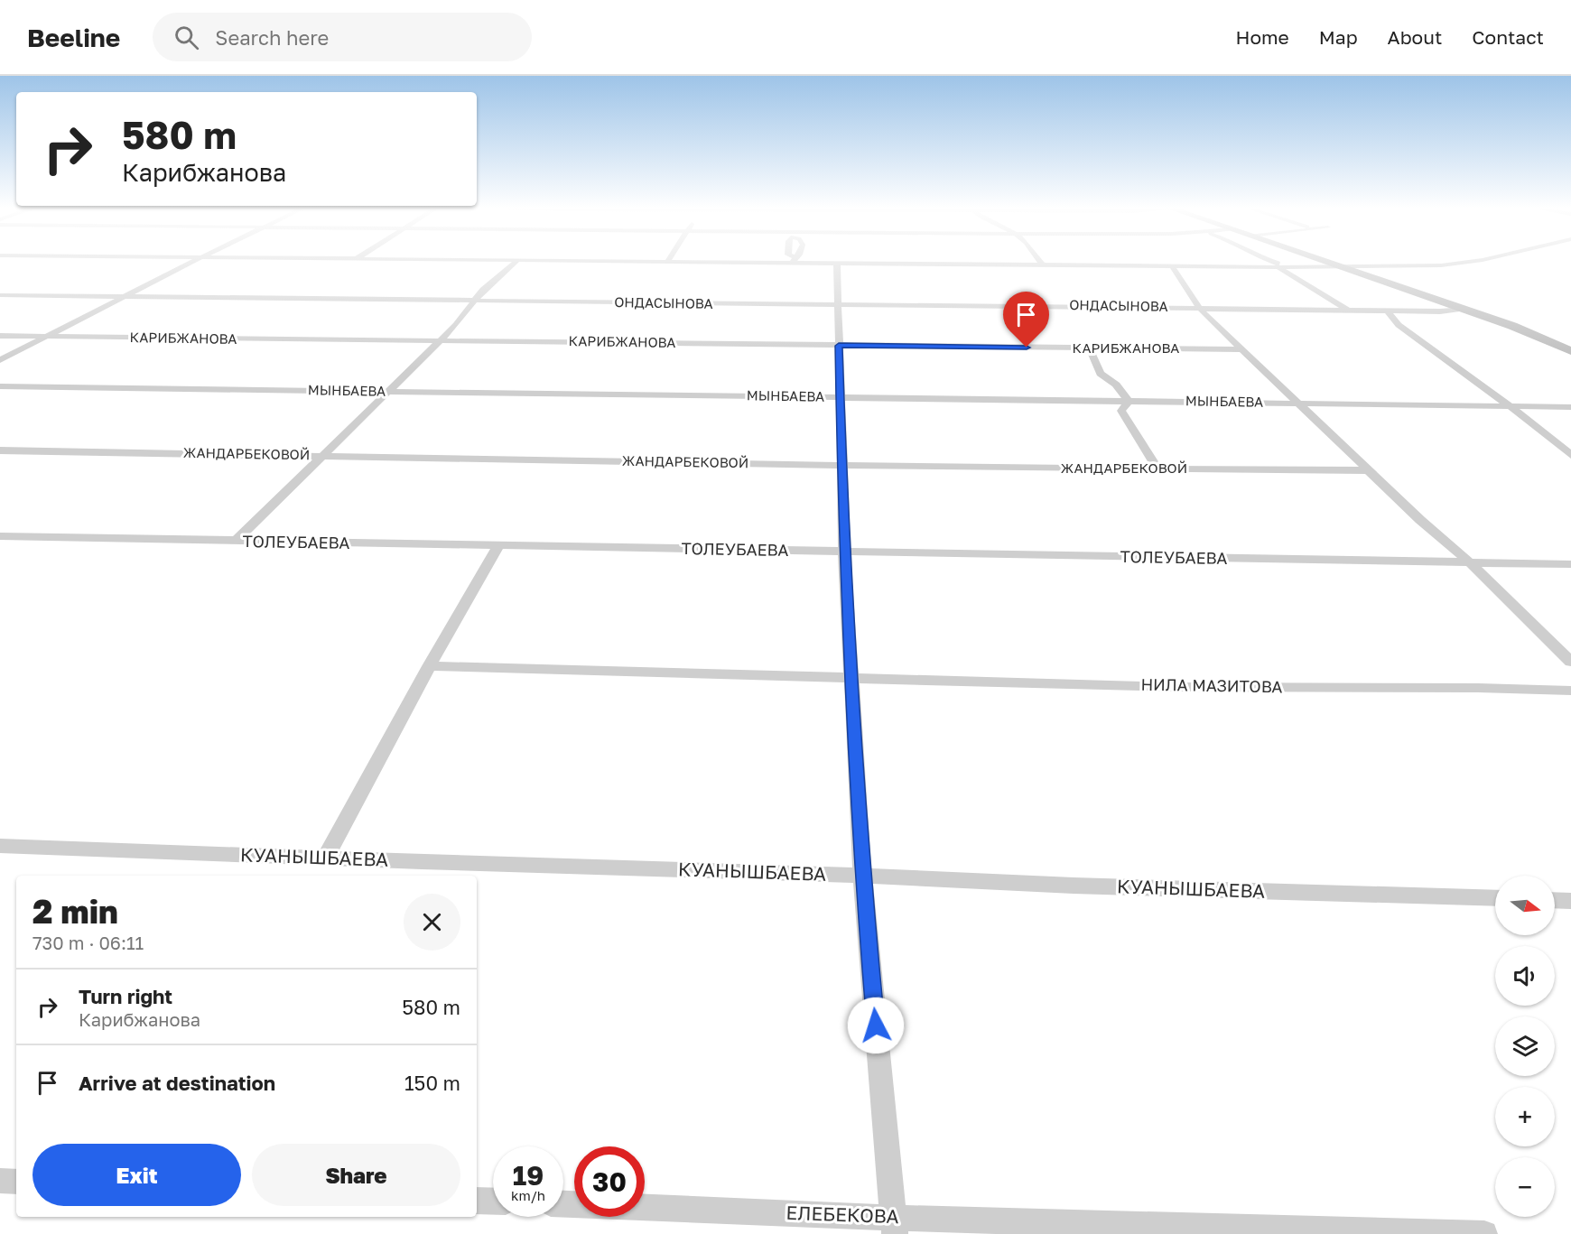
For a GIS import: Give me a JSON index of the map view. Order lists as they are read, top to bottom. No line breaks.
{"streets":{"street":["ОНДАСЫНОВА","КАРИБЖАНОВА","МЫНБАЕВА","ЖАНДАРБЕКОВОЙ","ТОЛЕУБАЕВА","НИЛА МАЗИТОВА","КУАНЫШБАЕВА","ЕЛЕБЕКОВА"]},"north":"right","page":{"header":"Beeline","search":"Search here","nav":["Home","Map","About","Contact"],"turn":["580 m","Карибжанова"],"map_buttons":["+","−"],"heading":["2 min","730 m · 06:11"],"list":[{"name":"Turn right","note":"Карибжанова","value":"580 m"},{"name":"Arrive at destination","value":"150 m"}],"buttons":["Exit","Share"],"speed":"19 km/h","limit":"30"}}
